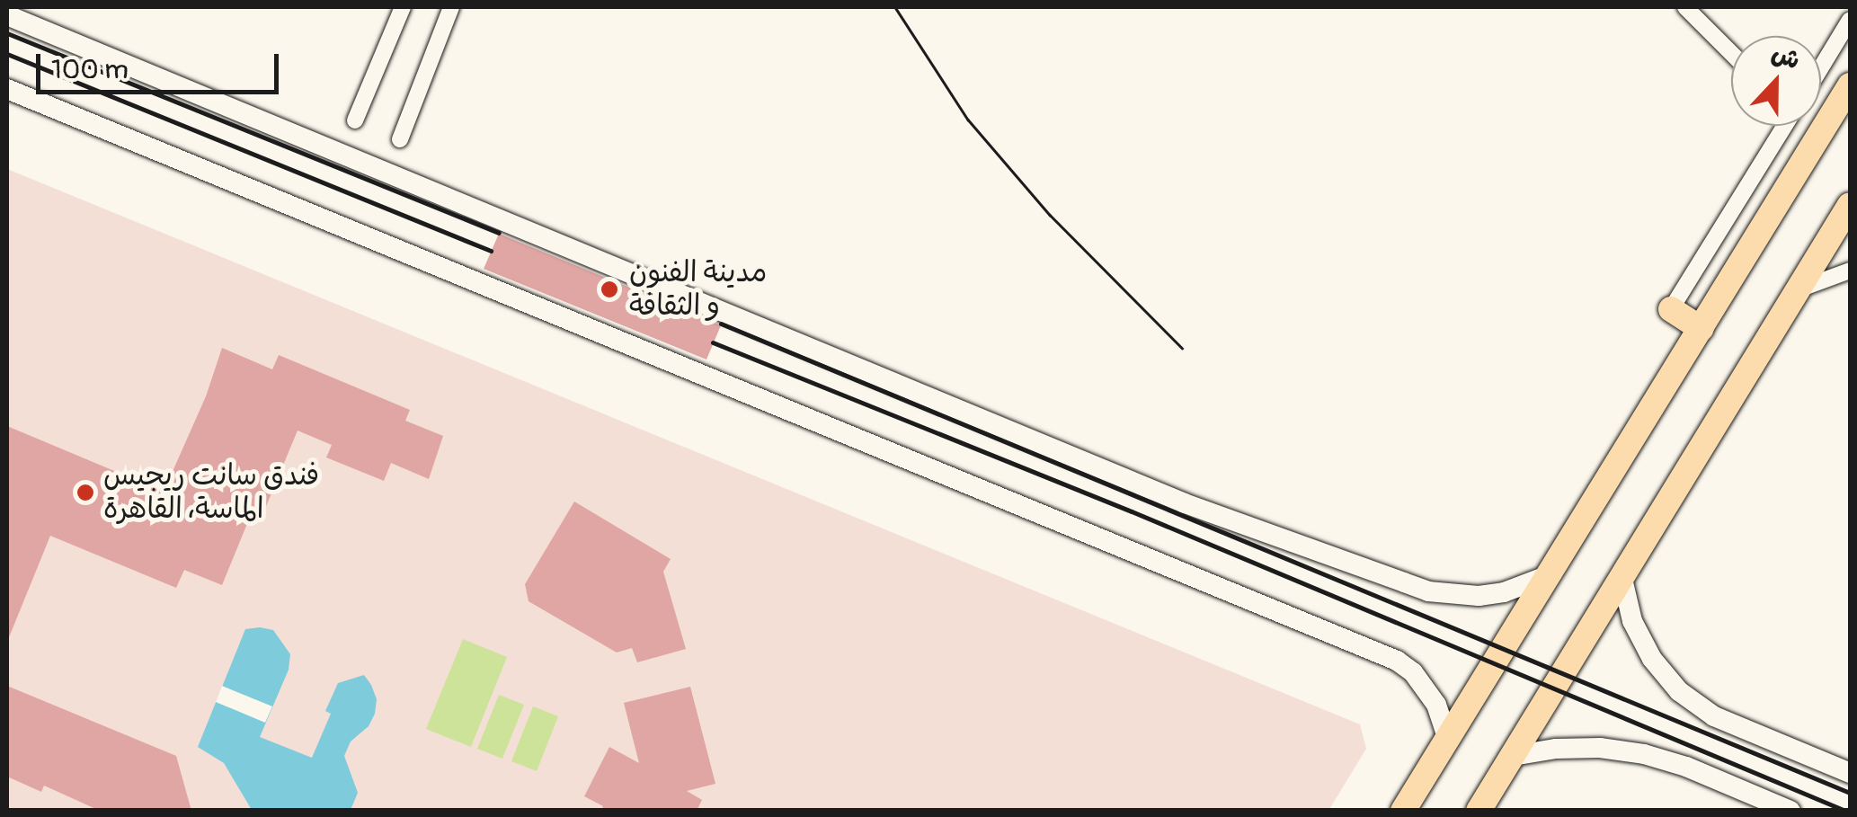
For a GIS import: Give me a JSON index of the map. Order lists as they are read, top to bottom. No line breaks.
{"places":["مدينة الفنون و الثقافة","فندق سانت ريجيس الماسة، القاهرة"],"scale_bar":"100 m","north":"top"}
